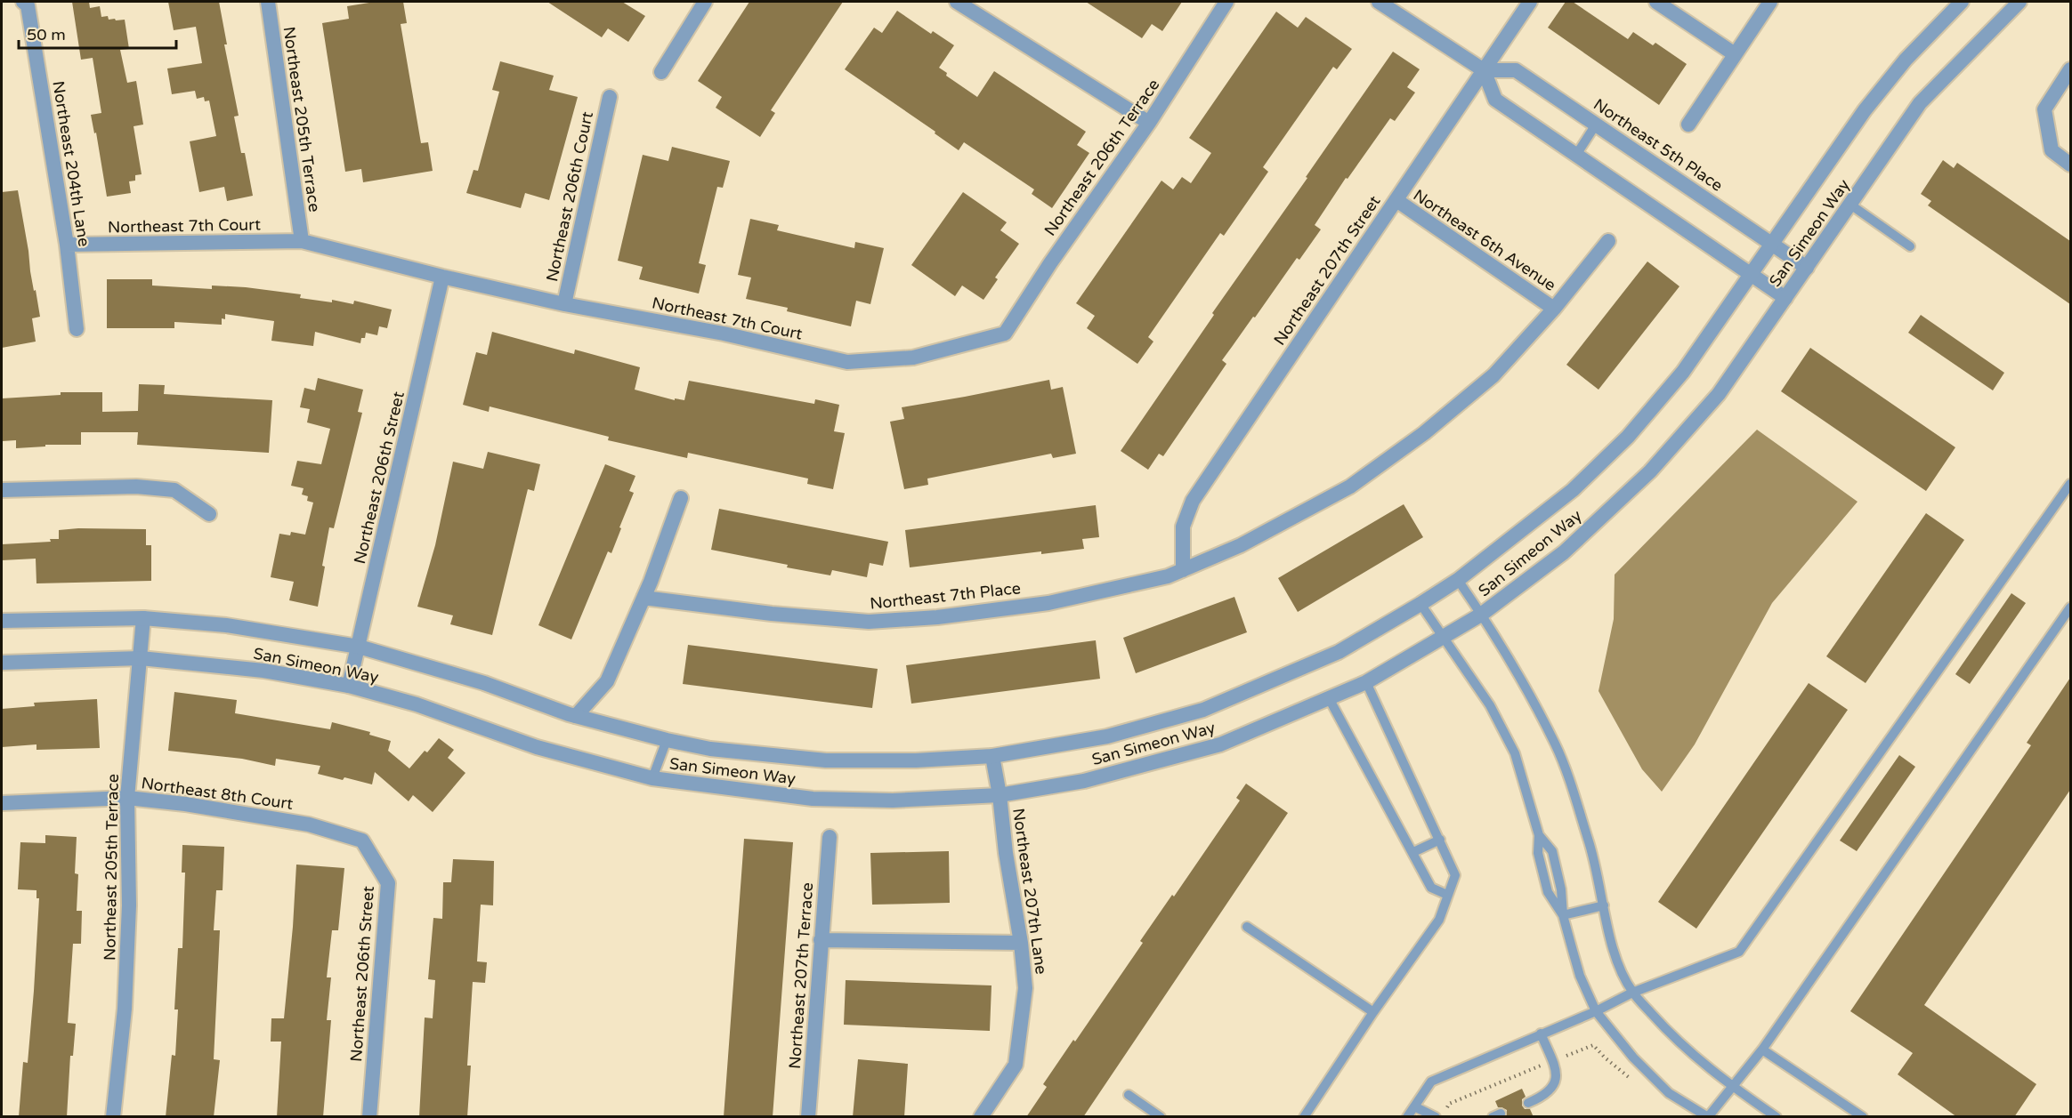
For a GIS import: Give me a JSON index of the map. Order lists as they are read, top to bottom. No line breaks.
{"streets":{"street":["Northeast 205th Terrace","Northeast 5th Place","Northeast 206th Terrace","Northeast 204th Lane","Northeast 206th Court","Northeast 7th Court","San Simeon Way","Northeast 6th Avenue","Northeast 207th Street","Northeast 206th Street","Northeast 7th Place","Northeast 8th Court","Northeast 207th Lane","Northeast 207th Terrace"]},"crossings":[["Northeast 205th Terrace","Northeast 7th Court"],["Northeast 205th Terrace","San Simeon Way"],["Northeast 205th Terrace","Northeast 8th Court"],["Northeast 5th Place","San Simeon Way"],["Northeast 5th Place","Northeast 207th Street"],["Northeast 206th Terrace","Northeast 7th Court"],["Northeast 204th Lane","Northeast 7th Court"],["Northeast 206th Court","Northeast 7th Court"],["Northeast 7th Court","Northeast 206th Street"],["San Simeon Way","Northeast 206th Street"],["San Simeon Way","Northeast 207th Lane"],["Northeast 6th Avenue","Northeast 207th Street"],["Northeast 6th Avenue","Northeast 7th Place"],["Northeast 207th Street","Northeast 7th Place"],["Northeast 206th Street","Northeast 8th Court"]],"scale_bar":"50 m"}
